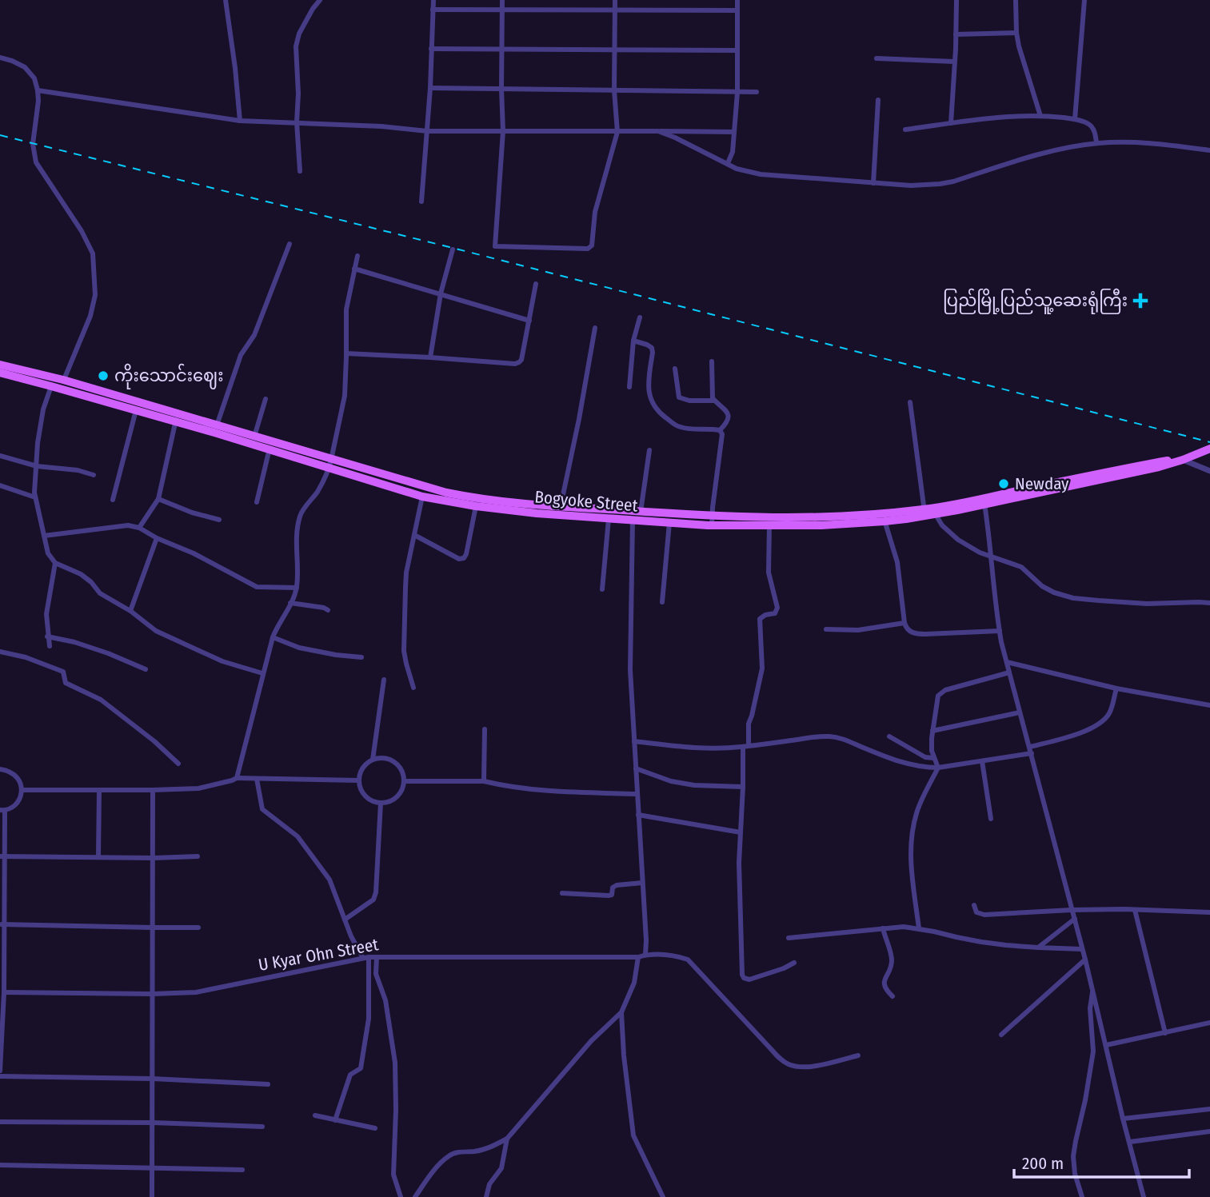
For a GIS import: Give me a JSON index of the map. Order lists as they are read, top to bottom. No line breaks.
{"streets":{"main road":["Bogyoke Street"],"street":["U Kyar Ohn Street"]},"places":{"health":["ပြည်မြို့ပြည်သူ့ဆေးရုံကြီး"],"other":["ကိုးသောင်းဈေး","Newday"]},"scale_bar":"200 m"}
